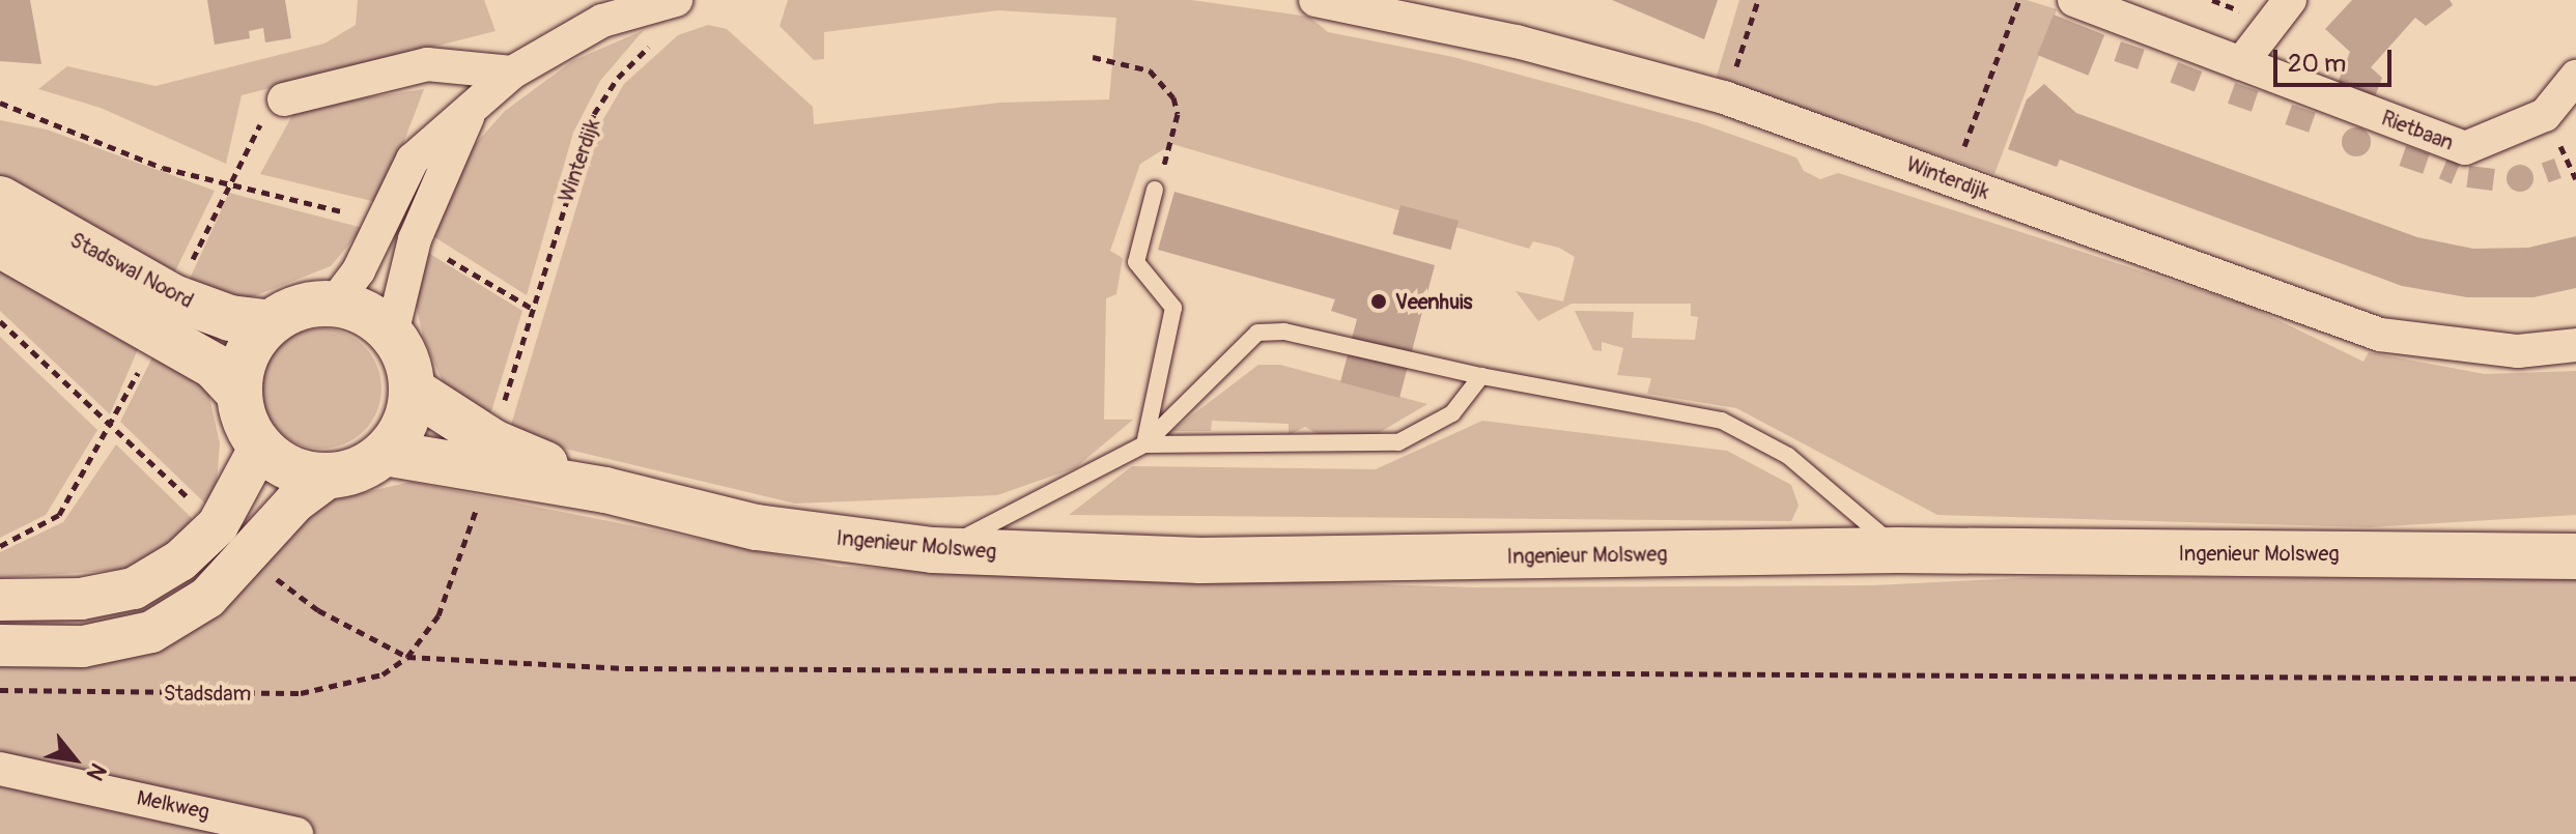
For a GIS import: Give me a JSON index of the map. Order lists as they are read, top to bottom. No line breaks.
{"streets":{"main road":["Stadswal Noord","Ingenieur Molsweg"],"street":["Rietbaan","Winterdijk","Melkweg"],"path":["Stadsdam"]},"crossings":[["Stadswal Noord","Ingenieur Molsweg"]],"places":["Veenhuis"],"scale_bar":"20 m","north":"bottom right"}
